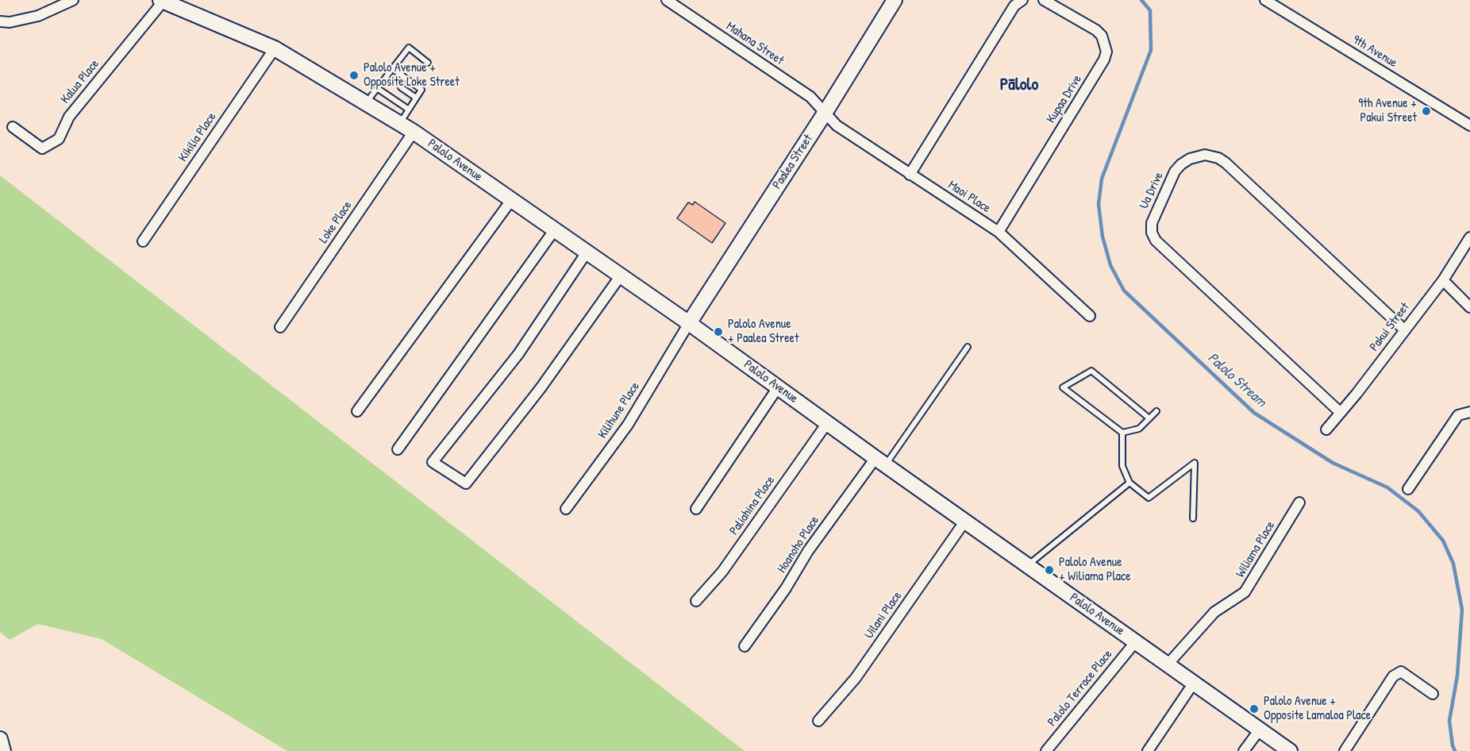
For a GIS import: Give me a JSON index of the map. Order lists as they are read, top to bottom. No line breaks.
{"streets":{"street":["Mahana Street","9th Avenue","Kalua Place","Kupaa Drive","Kikilia Place","Palolo Avenue","Paalea Street","Ua Drive","Maoi Place","Loke Place","Pakui Street","Kilihune Place","Paliahina Place","Hoanoho Place","Wiliama Place","Uilani Place","Palolo Terrace Place"]},"crossings":[["Mahana Street","Paalea Street"],["Mahana Street","Maoi Place"],["Kalua Place","Palolo Avenue"],["Kupaa Drive","Maoi Place"],["Kikilia Place","Palolo Avenue"],["Palolo Avenue","Paalea Street"],["Palolo Avenue","Loke Place"],["Palolo Avenue","Kilihune Place"],["Palolo Avenue","Paliahina Place"],["Palolo Avenue","Hoanoho Place"],["Palolo Avenue","Wiliama Place"],["Palolo Avenue","Uilani Place"],["Palolo Avenue","Palolo Terrace Place"],["Paalea Street","Maoi Place"],["Paalea Street","Kilihune Place"],["Ua Drive","Pakui Street"]],"districts":["Pālolo"],"water":["Palolo Stream"],"places":["Palolo Avenue + Opposite Loke Street","9th Avenue + Pakui Street","Palolo Avenue + Paalea Street","Palolo Avenue + Wiliama Place","Palolo Avenue + Opposite Lamaloa Place"]}
